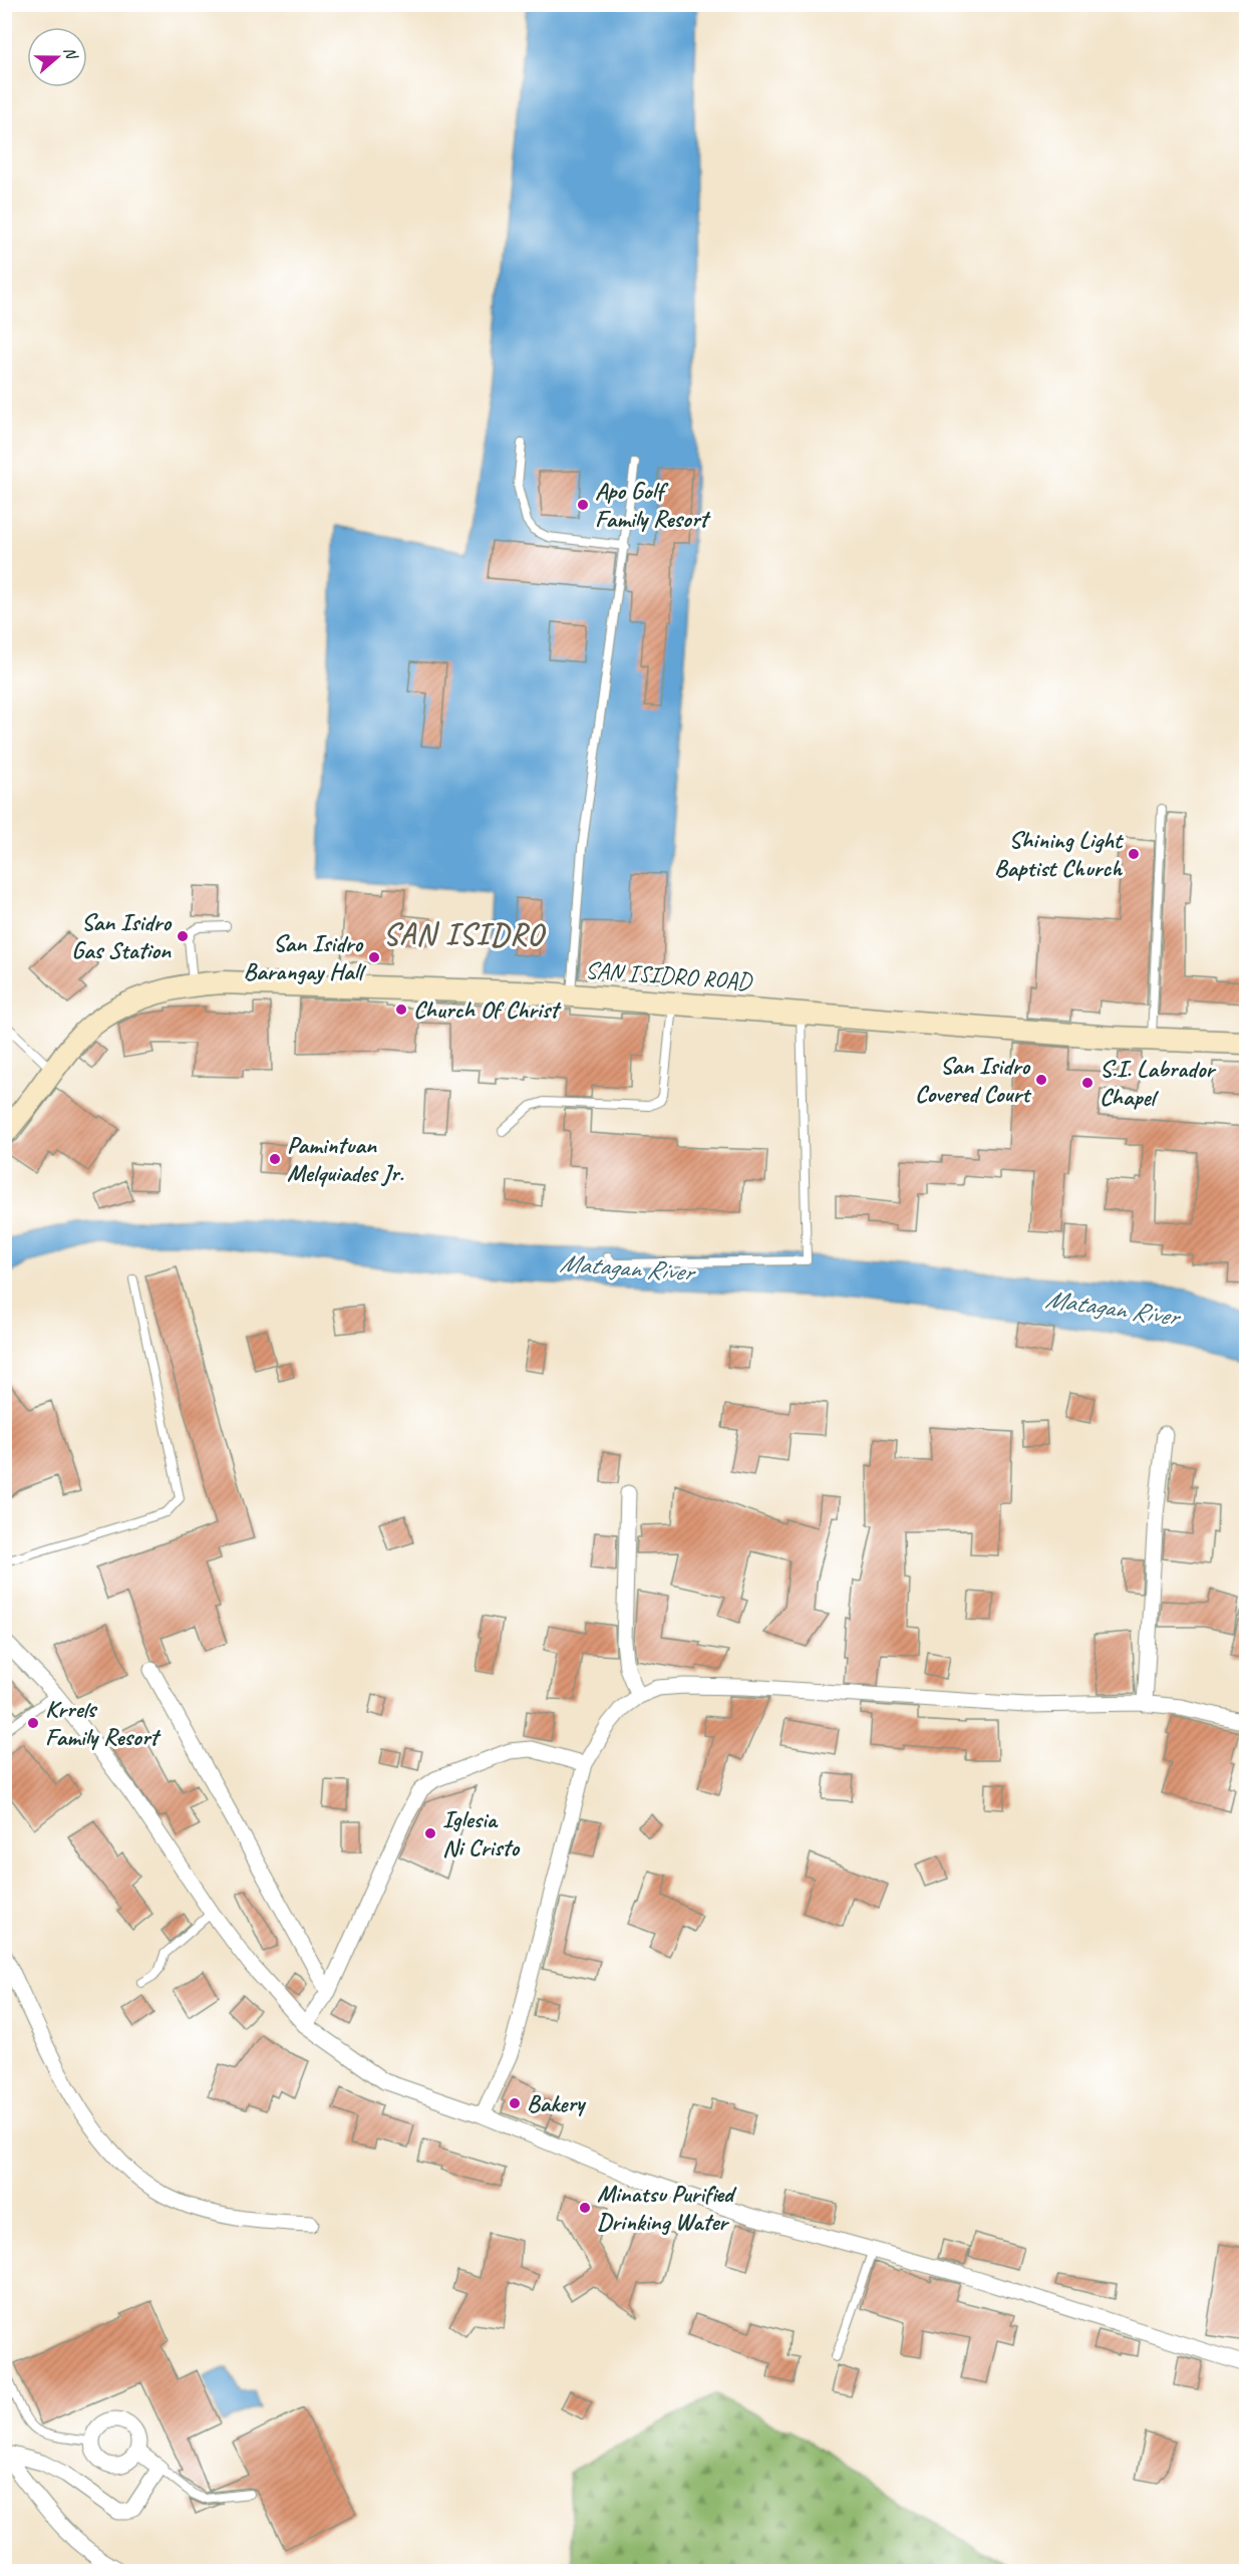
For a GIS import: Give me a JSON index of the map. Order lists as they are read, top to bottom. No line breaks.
{"streets":{"street":["SAN ISIDRO ROAD"]},"districts":["SAN ISIDRO"],"water":["Matagan River"],"places":["Apo Golf Family Resort","Shining Light Baptist Church","San Isidro Gas Station","San Isidro Barangay Hall","Church Of Christ","San Isidro Covered Court","S.I. Labrador Chapel","Pamintuan Melquiades Jr.","Krrels Family Resort","Iglesia Ni Cristo","Bakery","Minatsu Purified Drinking Water"],"north":"right"}
